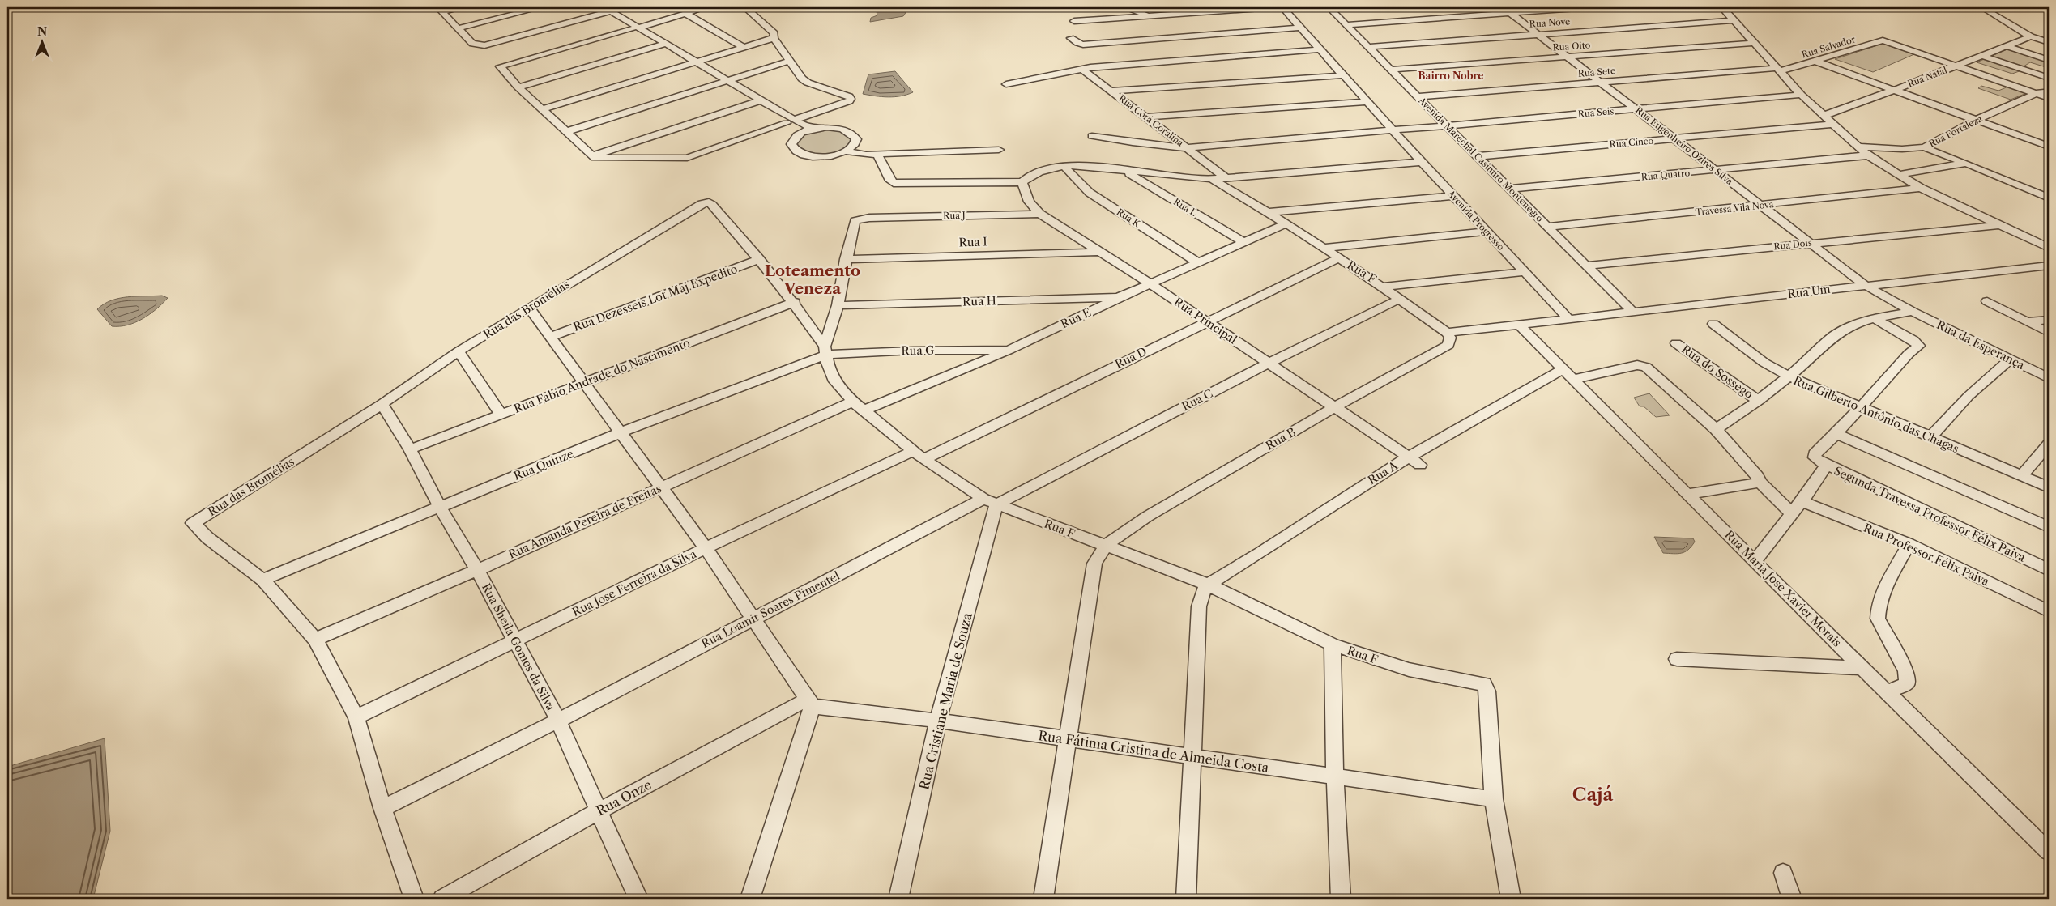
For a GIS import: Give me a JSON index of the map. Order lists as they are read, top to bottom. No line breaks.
{"streets":{"street":["Rua Nove","Rua Oito","Rua Salvador","Rua Sete","Rua Natal","Rua Seis","Rua Corá Coralina","Rua Fortaleza","Rua Cinco","Rua Engenheiro Ozires Silva","Avenida Marechal Casimiro Montenegro","Rua Quatro","Rua L","Travessa Vila Nova","Rua J","Rua K","Avenida Progresso","Rua I","Rua Dois","Rua F","Rua Um","Rua Dezesseis Lot Maj Expedito","Rua H","Rua das Bromélias","Rua E","Rua Principal","Rua da Esperança","Rua G","Rua D","Rua do Sossego","Rua Fabio Andrade do Nascimento","Rua C","Rua Gilberto Antônio das Chagas","Rua B","Rua Quinze","Rua A","Segunda Travessa Professor Félix Paiva","Rua Amanda Pereira de Freitas","Rua Professor Félix Paiva","Rua Jose Ferreira da Silva","Rua Maria Jose Xavier Morais","Rua Loamir Soares Pimentel","Rua Sheila Gomes da Silva","Rua Cristiane Maria de Souza","Rua Fátima Cristina de Almeida Costa","Rua Onze"]},"crossings":[["Rua Nove","Rua Engenheiro Ozires Silva"],["Rua Nove","Avenida Marechal Casimiro Montenegro"],["Rua Oito","Rua Engenheiro Ozires Silva"],["Rua Oito","Avenida Marechal Casimiro Montenegro"],["Rua Salvador","Rua Sete"],["Rua Salvador","Rua Natal"],["Rua Sete","Rua Engenheiro Ozires Silva"],["Rua Sete","Avenida Marechal Casimiro Montenegro"],["Rua Seis","Rua Corá Coralina"],["Rua Seis","Rua Engenheiro Ozires Silva"],["Rua Seis","Avenida Marechal Casimiro Montenegro"],["Rua Seis","Avenida Progresso"],["Rua Cinco","Rua Engenheiro Ozires Silva"],["Rua Cinco","Avenida Marechal Casimiro Montenegro"],["Rua Engenheiro Ozires Silva","Rua Quatro"],["Rua Engenheiro Ozires Silva","Travessa Vila Nova"],["Rua Engenheiro Ozires Silva","Rua Dois"],["Rua Engenheiro Ozires Silva","Rua Um"],["Avenida Marechal Casimiro Montenegro","Rua Quatro"],["Avenida Marechal Casimiro Montenegro","Travessa Vila Nova"],["Avenida Marechal Casimiro Montenegro","Rua Dois"],["Avenida Marechal Casimiro Montenegro","Rua Um"],["Rua L","Rua E"],["Rua J","Rua I"],["Rua J","Rua Principal"],["Rua K","Rua E"],["Avenida Progresso","Rua Um"],["Rua I","Rua Principal"],["Rua F","Rua das Bromélias"],["Rua F","Rua E"],["Rua F","Rua G"],["Rua F","Rua D"],["Rua F","Rua C"],["Rua F","Rua B"],["Rua F","Rua Quinze"],["Rua F","Rua A"],["Rua F","Rua Amanda Pereira de Freitas"],["Rua F","Rua Jose Ferreira da Silva"],["Rua F","Rua Loamir Soares Pimentel"],["Rua F","Rua Cristiane Maria de Souza"],["Rua F","Rua Fátima Cristina de Almeida Costa"],["Rua Um","Rua Maria Jose Xavier Morais"],["Rua Dezesseis Lot Maj Expedito","Rua das Bromélias"],["Rua H","Rua E"],["Rua das Bromélias","Rua G"],["Rua das Bromélias","Rua Fabio Andrade do Nascimento"],["Rua das Bromélias","Rua Quinze"],["Rua das Bromélias","Rua Sheila Gomes da Silva"],["Rua E","Rua Principal"],["Rua E","Rua G"],["Rua E","Rua Amanda Pereira de Freitas"],["Rua Principal","Rua D"],["Rua Principal","Rua C"],["Rua Principal","Rua B"],["Rua Principal","Rua A"],["Rua G","Rua Quinze"],["Rua D","Rua Jose Ferreira da Silva"],["Rua Fabio Andrade do Nascimento","Rua Sheila Gomes da Silva"],["Rua C","Rua Loamir Soares Pimentel"],["Rua C","Rua Cristiane Maria de Souza"],["Rua Quinze","Rua Sheila Gomes da Silva"],["Rua A","Rua Maria Jose Xavier Morais"],["Rua Amanda Pereira de Freitas","Rua Sheila Gomes da Silva"],["Rua Jose Ferreira da Silva","Rua Sheila Gomes da Silva"],["Rua Loamir Soares Pimentel","Rua Sheila Gomes da Silva"],["Rua Loamir Soares Pimentel","Rua Cristiane Maria de Souza"],["Rua Sheila Gomes da Silva","Rua Onze"],["Rua Cristiane Maria de Souza","Rua Fátima Cristina de Almeida Costa"],["Rua Fátima Cristina de Almeida Costa","Rua Onze"]],"districts":["Bairro Nobre","Loteamento Veneza","Cajá"],"north":"top"}
